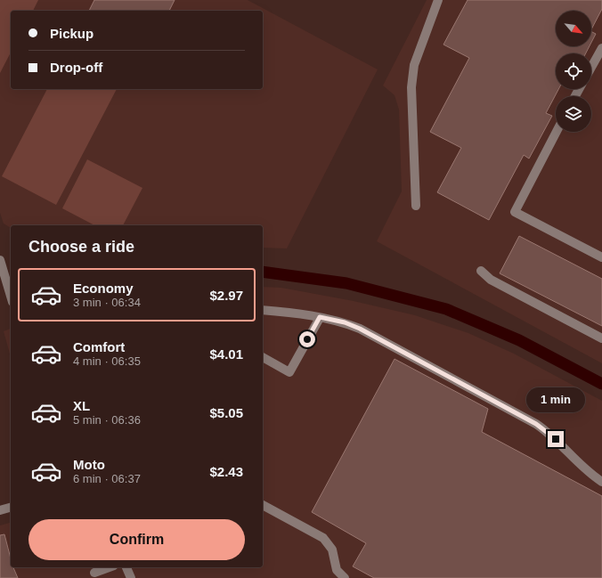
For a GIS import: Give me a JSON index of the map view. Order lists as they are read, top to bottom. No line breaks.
{"north":"bottom right","page":{"banner":["Pickup","Drop-off"],"heading":"Choose a ride","list":[{"name":"Economy","note":"3 min · 06:34","value":"$2.97"},{"name":"Comfort","note":"4 min · 06:35","value":"$4.01"},{"name":"XL","note":"5 min · 06:36","value":"$5.05"},{"name":"Moto","note":"6 min · 06:37","value":"$2.43"}],"bubble":"1 min","buttons":"Confirm"}}
